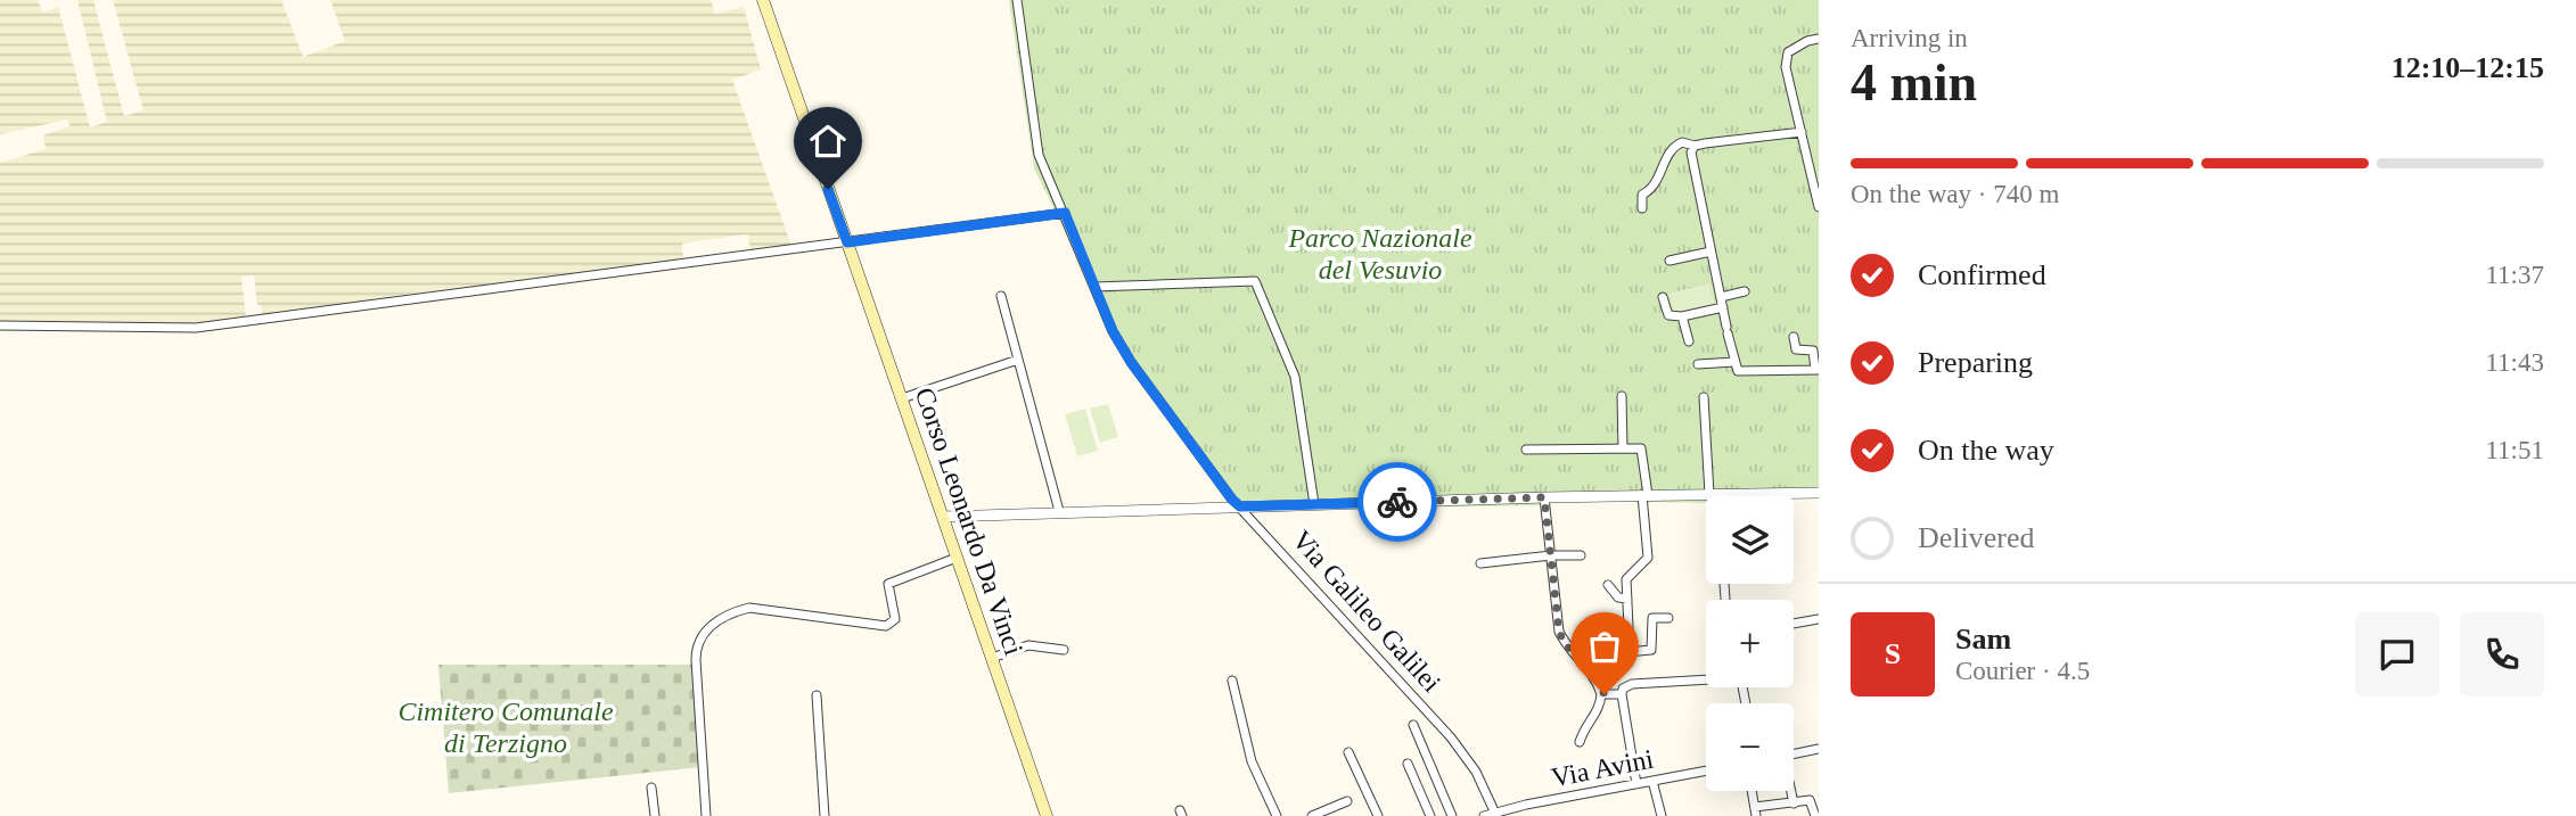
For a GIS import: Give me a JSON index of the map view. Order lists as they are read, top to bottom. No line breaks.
{"streets":{"main road":["Corso Leonardo Da Vinci"],"street":["Via Galileo Galilei","Via Avini"]},"crossings":[["Via Galileo Galilei","Via Avini"]],"parks":["Parco Nazionale del Vesuvio","Cimitero Comunale di Terzigno"],"page":{"heading":["4 min","Arriving in","12:10–12:15"],"panel":["Sam","Courier · 4.5"],"bar":"On the way · 740 m","list":[["Confirmed","11:37"],["Preparing","11:43"],["On the way","11:51"],"Delivered"],"map_buttons":["+","−"],"round":"S"}}
